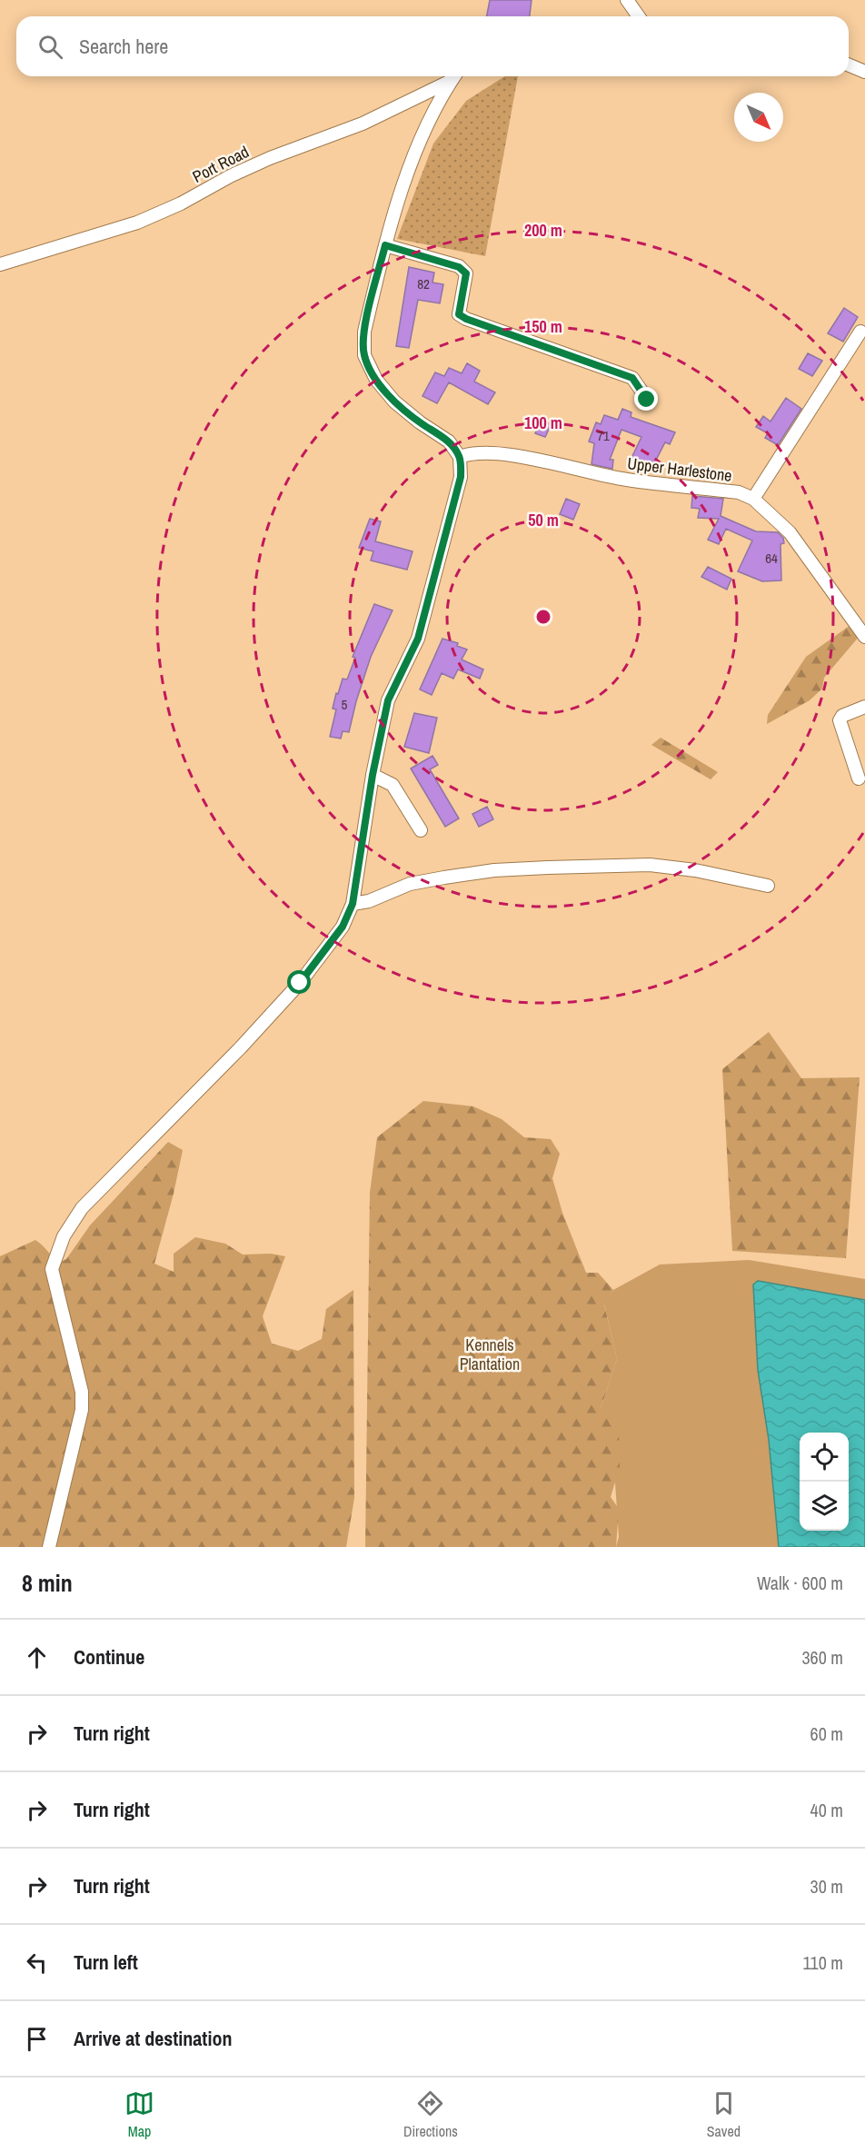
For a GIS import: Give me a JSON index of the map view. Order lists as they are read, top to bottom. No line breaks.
{"streets":{"street":["Port Road","Upper Harlestone"]},"parks":["Kennels Plantation"],"house_numbers":["82","71","64","5"],"north":"bottom right","page":{"search":"Search here","heading":["8 min","Walk · 600 m"],"list":[["Continue","360 m"],["Turn right","60 m"],["Turn right","40 m"],["Turn right","30 m"],["Turn left","110 m"],"Arrive at destination"],"nav":["Map","Directions","Saved"]},"rings":["200 m","150 m","100 m","50 m"]}
